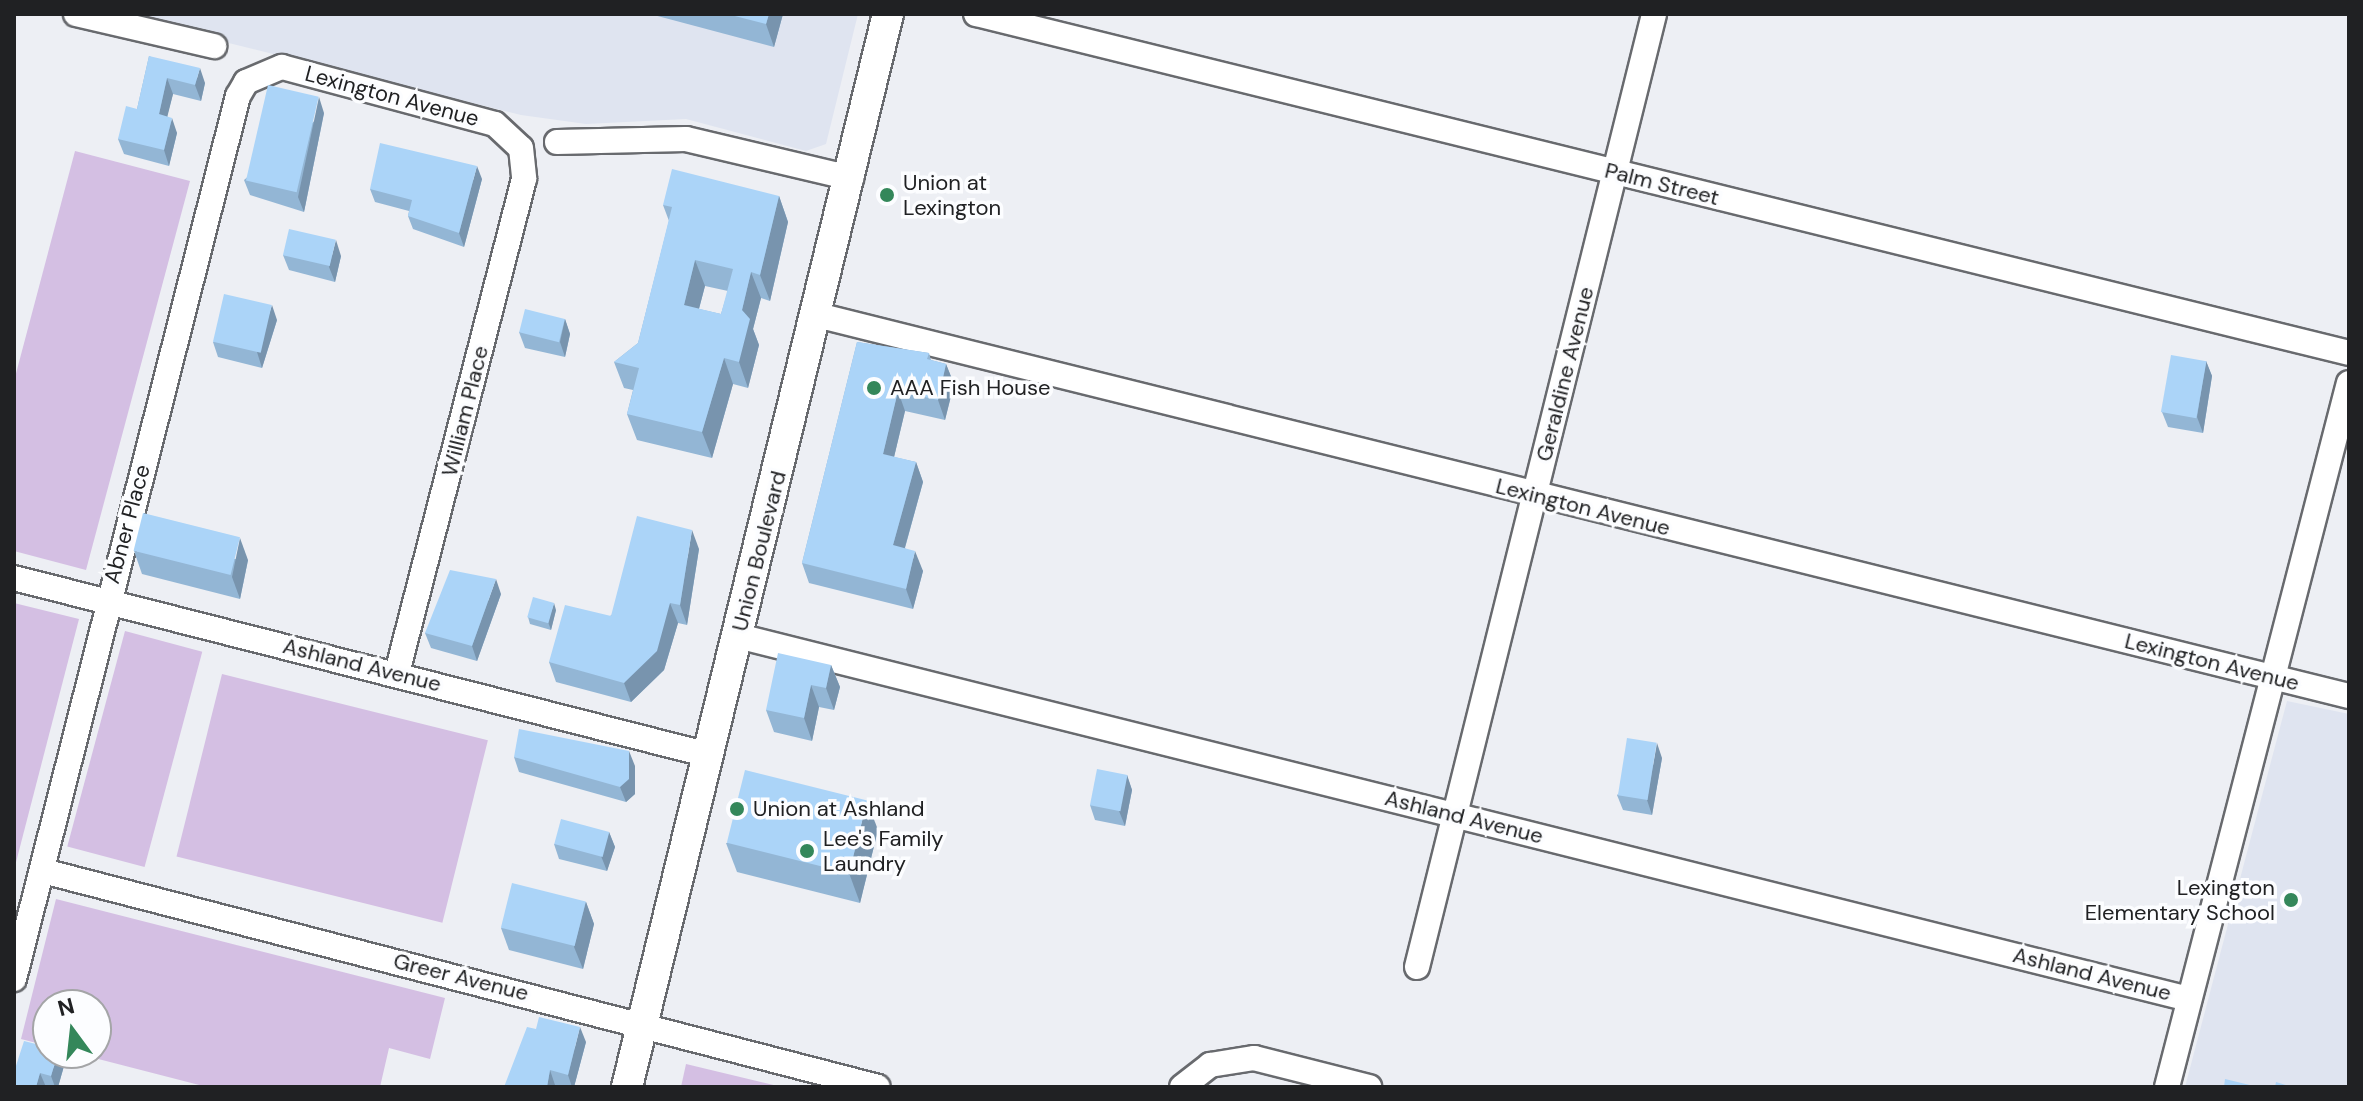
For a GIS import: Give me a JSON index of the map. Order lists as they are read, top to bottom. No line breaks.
{"streets":{"main road":["Union Boulevard"],"street":["Lexington Avenue","Palm Street","Geraldine Avenue","William Place","Abner Place","Ashland Avenue","Greer Avenue"]},"crossings":[["Lexington Avenue","Geraldine Avenue"],["Lexington Avenue","William Place"],["Lexington Avenue","Abner Place"],["Lexington Avenue","Union Boulevard"],["Palm Street","Geraldine Avenue"],["Geraldine Avenue","Ashland Avenue"],["William Place","Ashland Avenue"],["Abner Place","Ashland Avenue"],["Abner Place","Greer Avenue"],["Union Boulevard","Ashland Avenue"],["Union Boulevard","Greer Avenue"]],"places":["Union at Lexington","AAA Fish House","Union at Ashland","Lee's Family Laundry","Lexington Elementary School"],"north":"top"}
